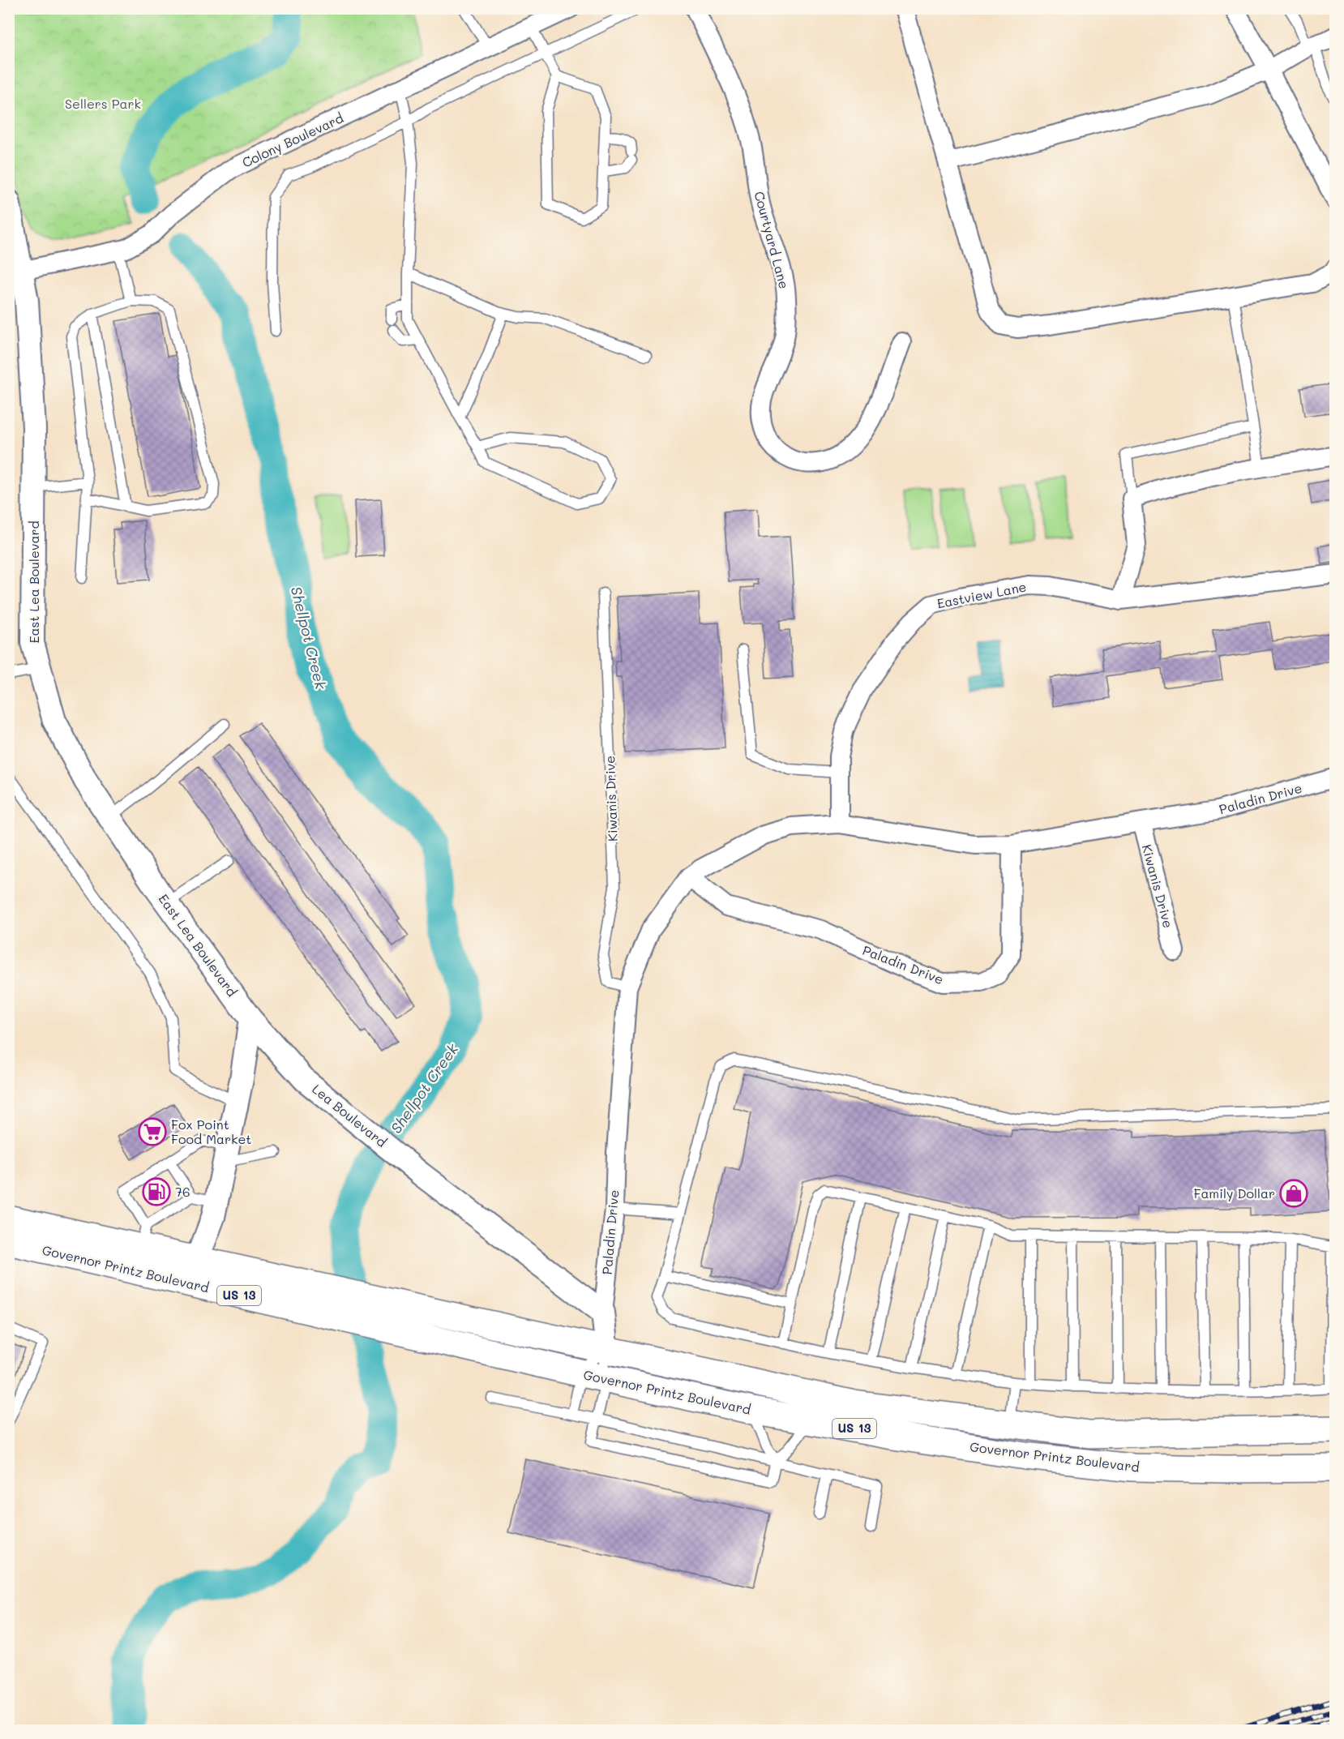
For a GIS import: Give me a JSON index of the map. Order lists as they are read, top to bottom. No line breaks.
{"streets":{"main road":["Governor Printz Boulevard","US 13"],"street":["Colony Boulevard","Courtyard Lane","East Lea Boulevard","Eastview Lane","Kiwanis Drive","Paladin Drive","Lea Boulevard"]},"crossings":[["Colony Boulevard","East Lea Boulevard"],["East Lea Boulevard","Lea Boulevard"],["Eastview Lane","Paladin Drive"],["Kiwanis Drive","Paladin Drive"],["Paladin Drive","Lea Boulevard"]],"water":["Shellpot Creek"],"parks":["Sellers Park"],"places":{"supermarket":["Fox Point Food Market"],"fuel station":["76"],"shop":["Family Dollar"]}}
